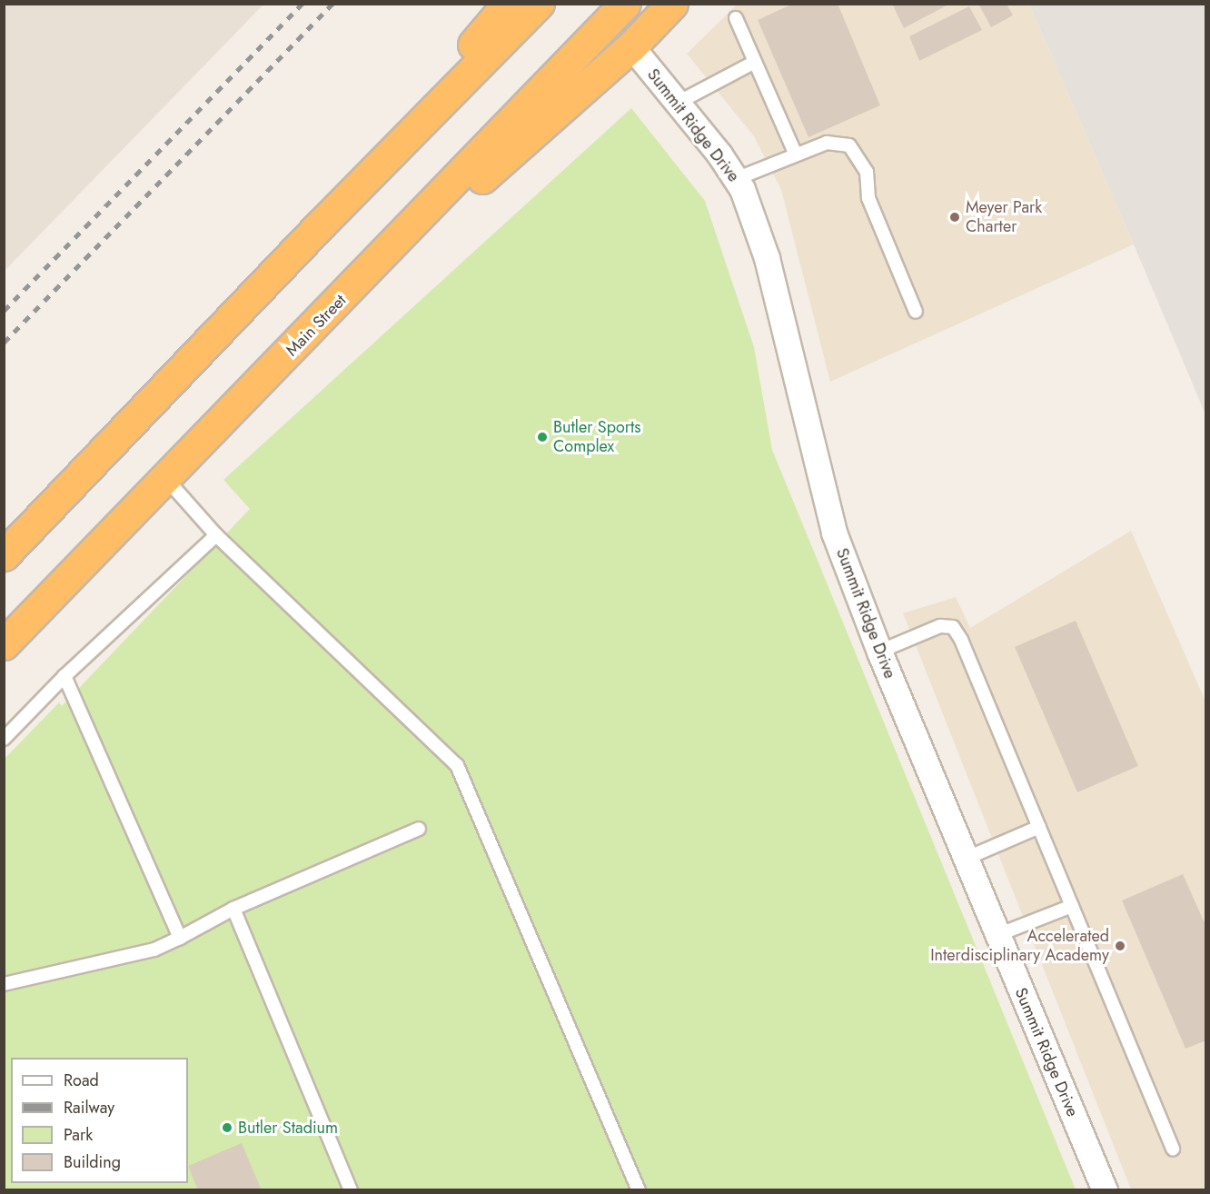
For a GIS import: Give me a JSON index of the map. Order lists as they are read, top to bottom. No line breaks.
{"streets":{"highway":["Main Street"],"street":["Summit Ridge Drive"]},"places":["Meyer Park Charter","Butler Sports Complex","Accelerated Interdisciplinary Academy","Butler Stadium"],"legend":["Road","Railway","Park","Building"]}
